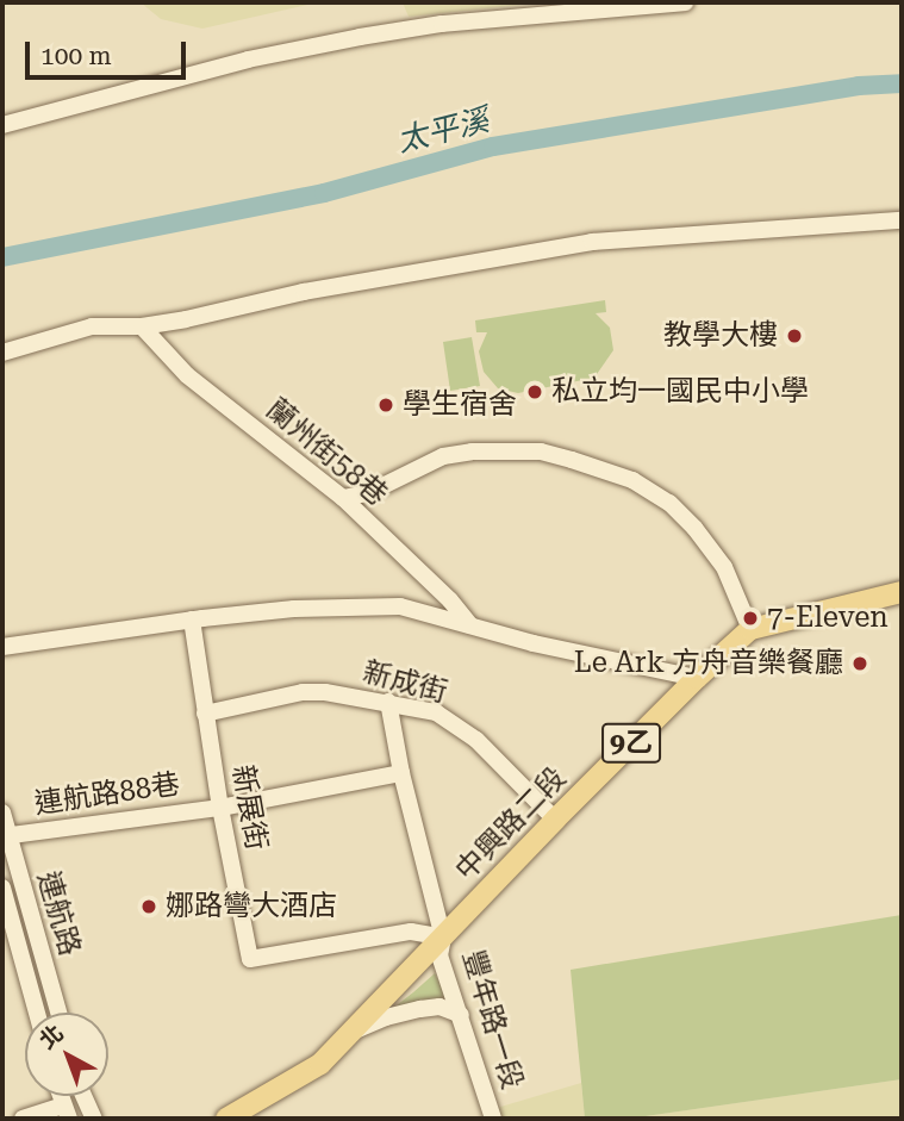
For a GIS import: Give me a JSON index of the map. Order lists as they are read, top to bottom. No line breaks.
{"streets":{"main road":["9乙","中興路二段"],"street":["蘭州街58巷","新成街","連航路88巷","新展街","連航路","豐年路一段"]},"crossings":[["新成街","新展街"],["新成街","中興路二段"],["新成街","豐年路一段"],["連航路88巷","新展街"],["連航路88巷","連航路"],["連航路88巷","豐年路一段"],["新展街","中興路二段"],["新展街","豐年路一段"],["中興路二段","豐年路一段"]],"water":["太平溪"],"places":["教學大樓","私立均一國民中小學","學生宿舍","7-Eleven","Le Ark 方舟音樂餐廳","娜路彎大酒店"],"scale_bar":"100 m","north":"top left"}
